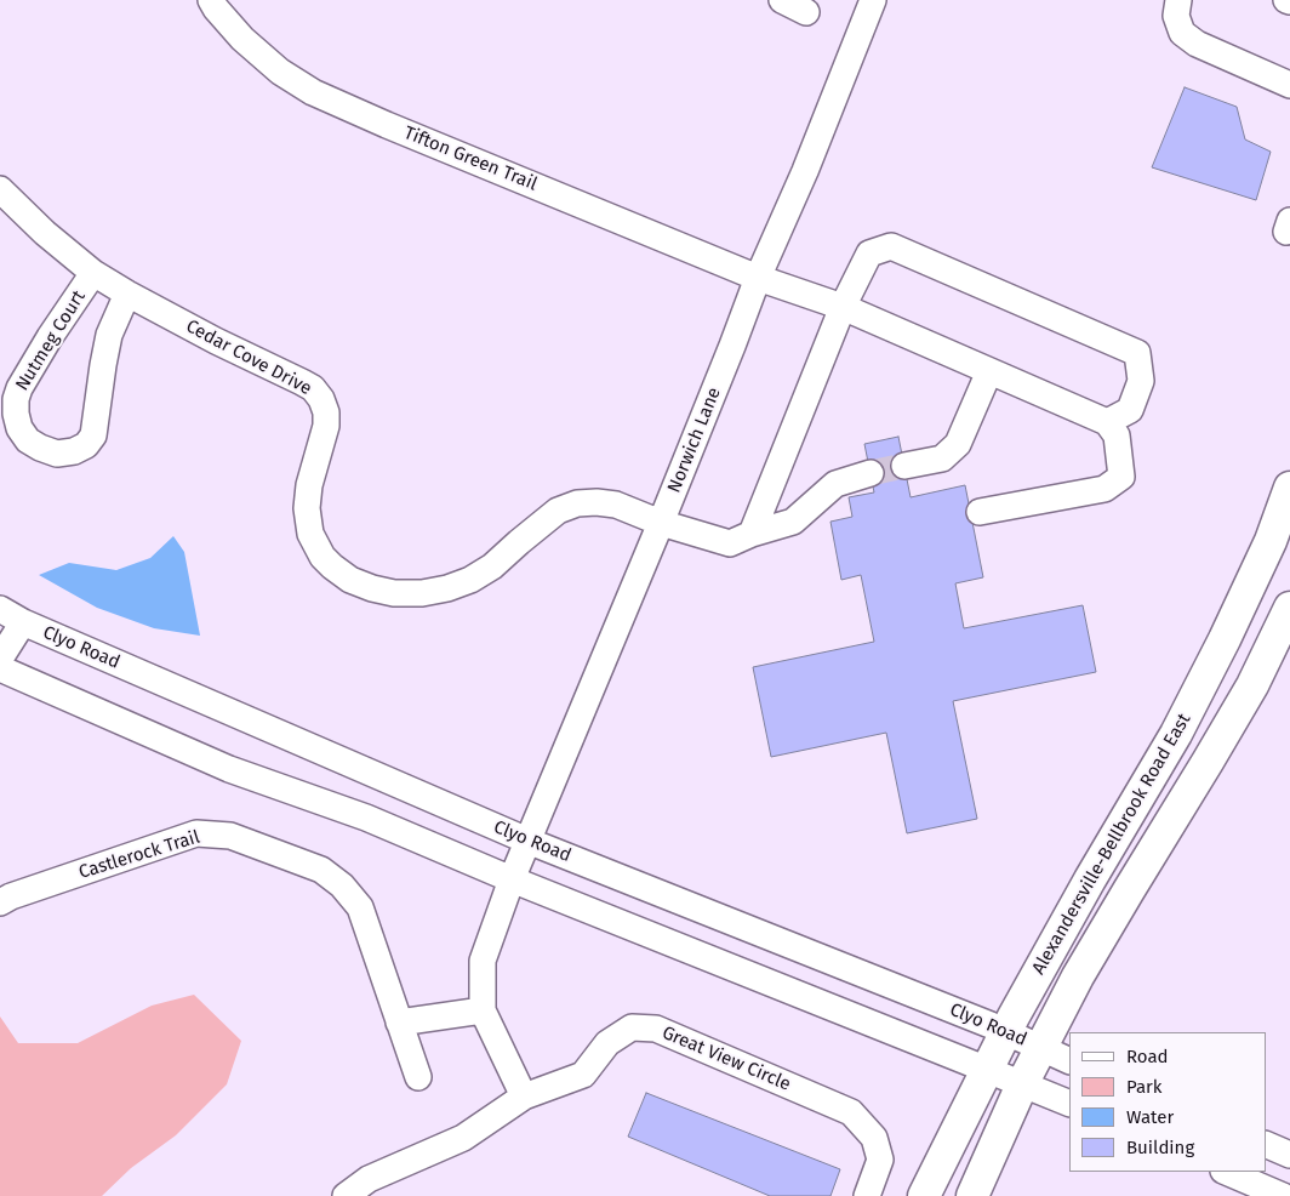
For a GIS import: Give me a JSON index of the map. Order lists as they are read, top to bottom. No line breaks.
{"streets":{"main road":["Alexandersville-Bellbrook Road East"],"street":["Tifton Green Trail","Nutmeg Court","Cedar Cove Drive","Norwich Lane","Clyo Road","Castlerock Trail","Great View Circle"]},"crossings":[["Tifton Green Trail","Norwich Lane"],["Nutmeg Court","Cedar Cove Drive"],["Cedar Cove Drive","Norwich Lane"],["Norwich Lane","Clyo Road"],["Clyo Road","Alexandersville-Bellbrook Road East"]],"legend":["Road","Park","Water","Building"]}
